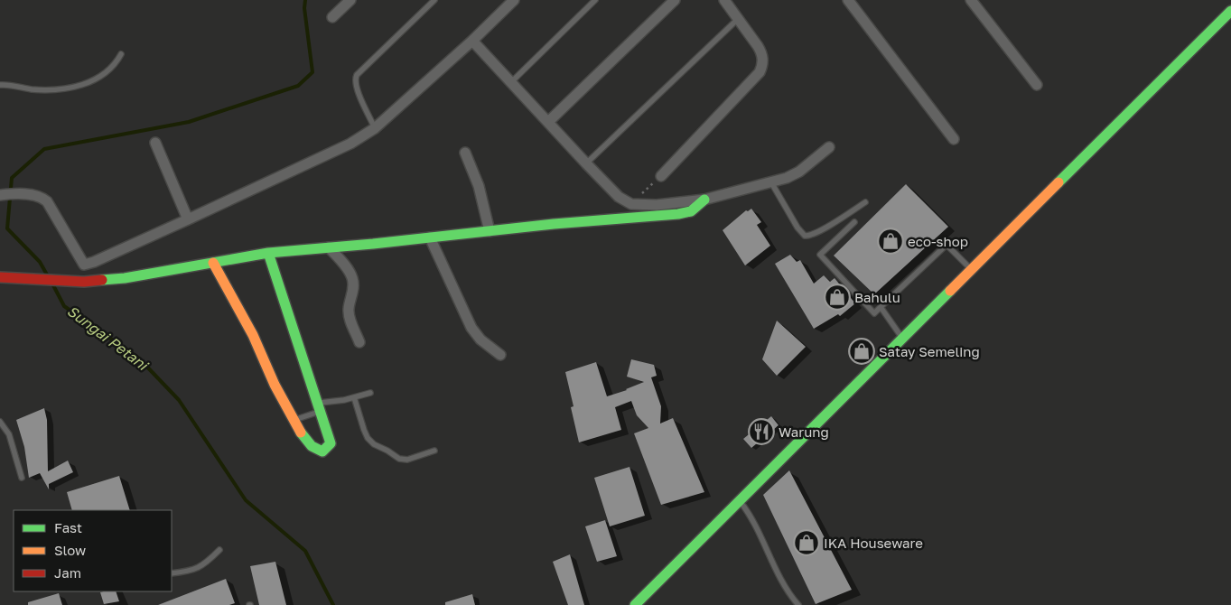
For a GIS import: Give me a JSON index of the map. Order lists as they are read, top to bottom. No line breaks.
{"water":["Sungai Petani"],"places":{"shop":["eco-shop","Bahulu","Satay Semeling","IKA Houseware"],"restaurant":["Warung"]},"legend":["Fast","Slow","Jam"]}
